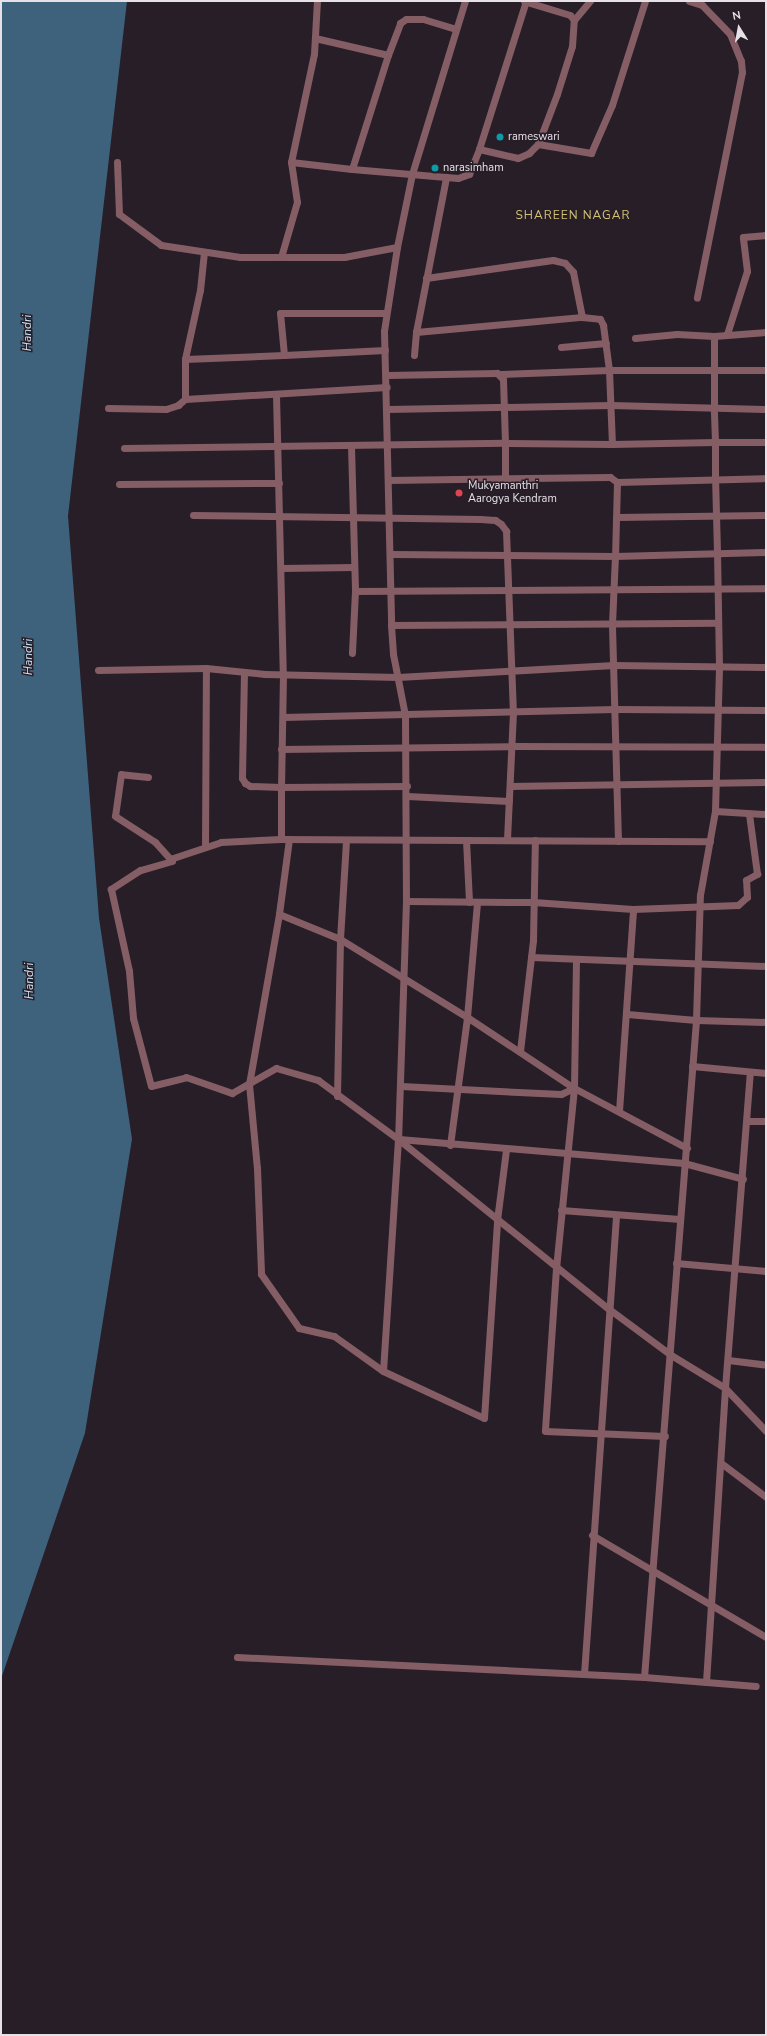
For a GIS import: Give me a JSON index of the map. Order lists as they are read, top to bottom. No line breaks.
{"districts":["SHAREEN NAGAR"],"water":["Handri"],"places":["rameswari","narasimham","Mukyamanthri Aarogya Kendram"],"north":"top"}
